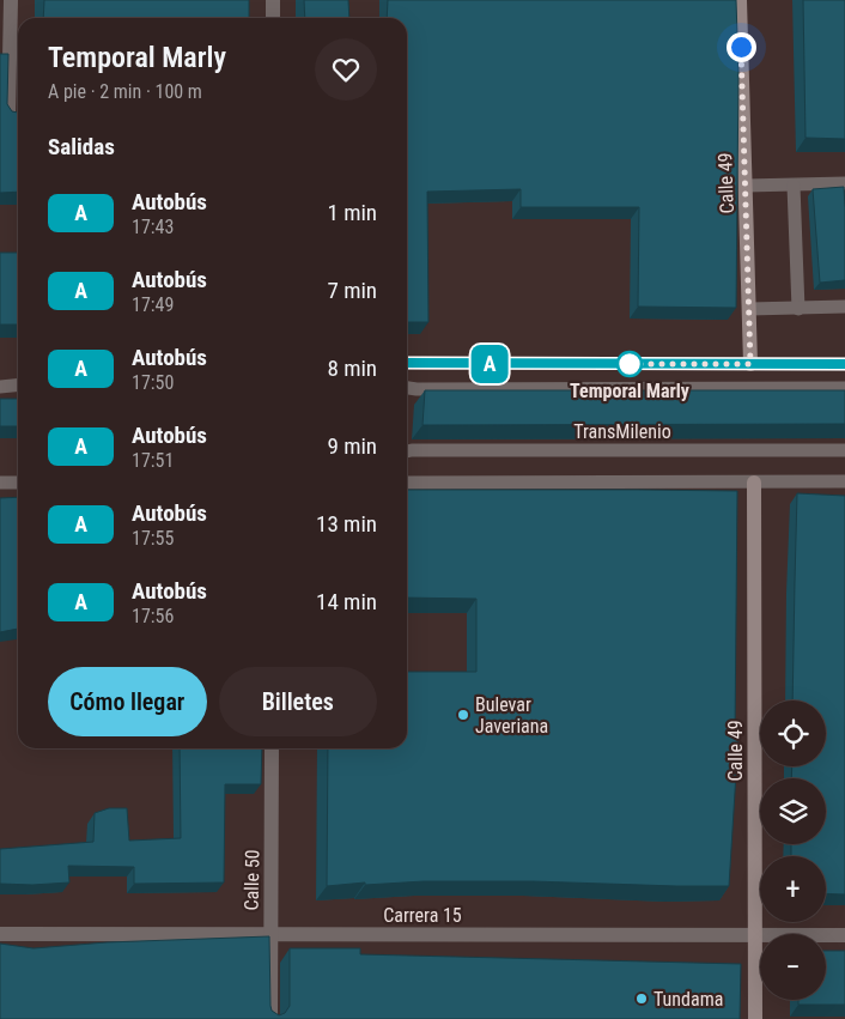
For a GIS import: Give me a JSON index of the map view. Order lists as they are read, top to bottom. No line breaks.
{"streets":{"street":["Calle 49","Calle 50","Carrera 15"],"lane":["TransMilenio"]},"crossings":[["Calle 49","Carrera 15"],["Calle 50","Carrera 15"]],"places":["Temporal Marly","Bulevar Javeriana","Tundama"],"lines":["bus line A"],"page":{"on_map":"A","heading":[["Temporal Marly","A pie · 2 min · 100 m"],"Salidas"],"list":[{"mark":"A","name":"Autobús","note":"17:43","value":"1 min"},{"mark":"A","name":"Autobús","note":"17:49","value":"7 min"},{"mark":"A","name":"Autobús","note":"17:50","value":"8 min"},{"mark":"A","name":"Autobús","note":"17:51","value":"9 min"},{"mark":"A","name":"Autobús","note":"17:55","value":"13 min"},{"mark":"A","name":"Autobús","note":"17:56","value":"14 min"}],"buttons":["Cómo llegar","Billetes"],"map_buttons":["+","−"]}}
